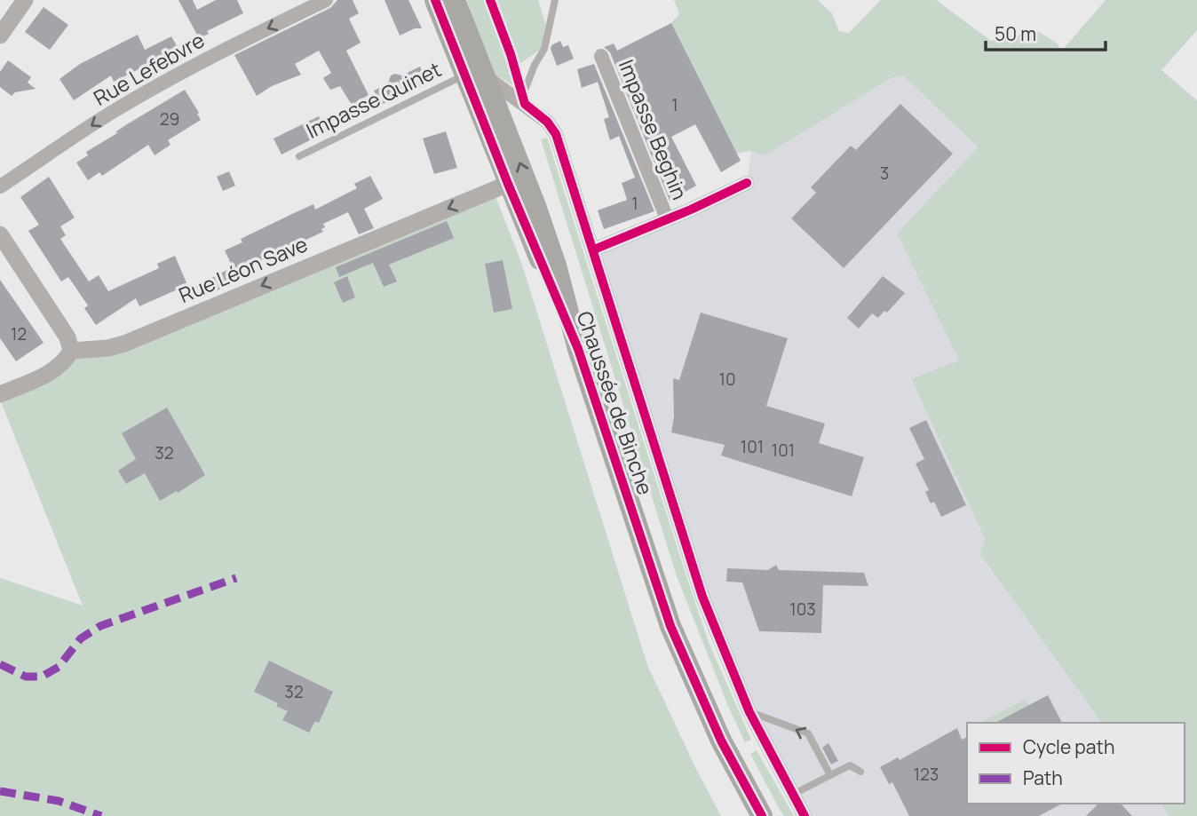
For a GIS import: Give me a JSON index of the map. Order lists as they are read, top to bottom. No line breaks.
{"streets":{"main road":["Chaussée de Binche"],"street":["Rue Lefebvre","Impasse Beghin","Rue Léon Save"],"lane":["Impasse Quinet"]},"crossings":[["Impasse Quinet","Chaussée de Binche"],["Rue Léon Save","Chaussée de Binche"]],"one_way":["Rue Lefebvre","Rue Léon Save"],"house_numbers":["1","29","3","1","12","10","101","101","32","103","32","123"],"legend":["Cycle path","Path"],"scale_bar":"50 m"}
